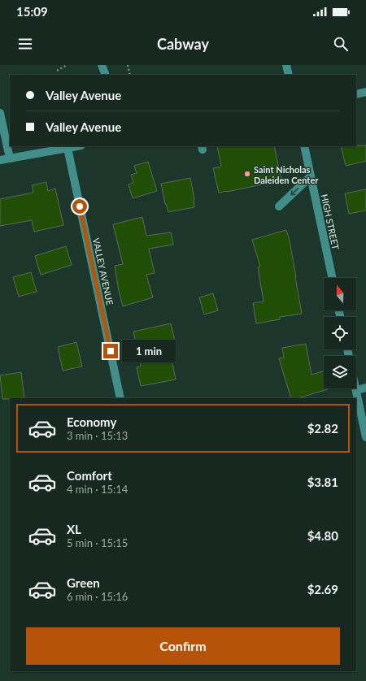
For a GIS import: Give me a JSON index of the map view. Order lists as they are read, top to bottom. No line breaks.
{"streets":{"street":["HIGH STREET","VALLEY AVENUE"]},"places":["Saint Nicholas Daleiden Center"],"north":"top","page":{"status":"15:09","header":"Cabway","banner":["Valley Avenue","Valley Avenue"],"bubble":"1 min","list":[{"name":"Economy","note":"3 min · 15:13","value":"$2.82"},{"name":"Comfort","note":"4 min · 15:14","value":"$3.81"},{"name":"XL","note":"5 min · 15:15","value":"$4.80"},{"name":"Green","note":"6 min · 15:16","value":"$2.69"}],"buttons":"Confirm"}}
